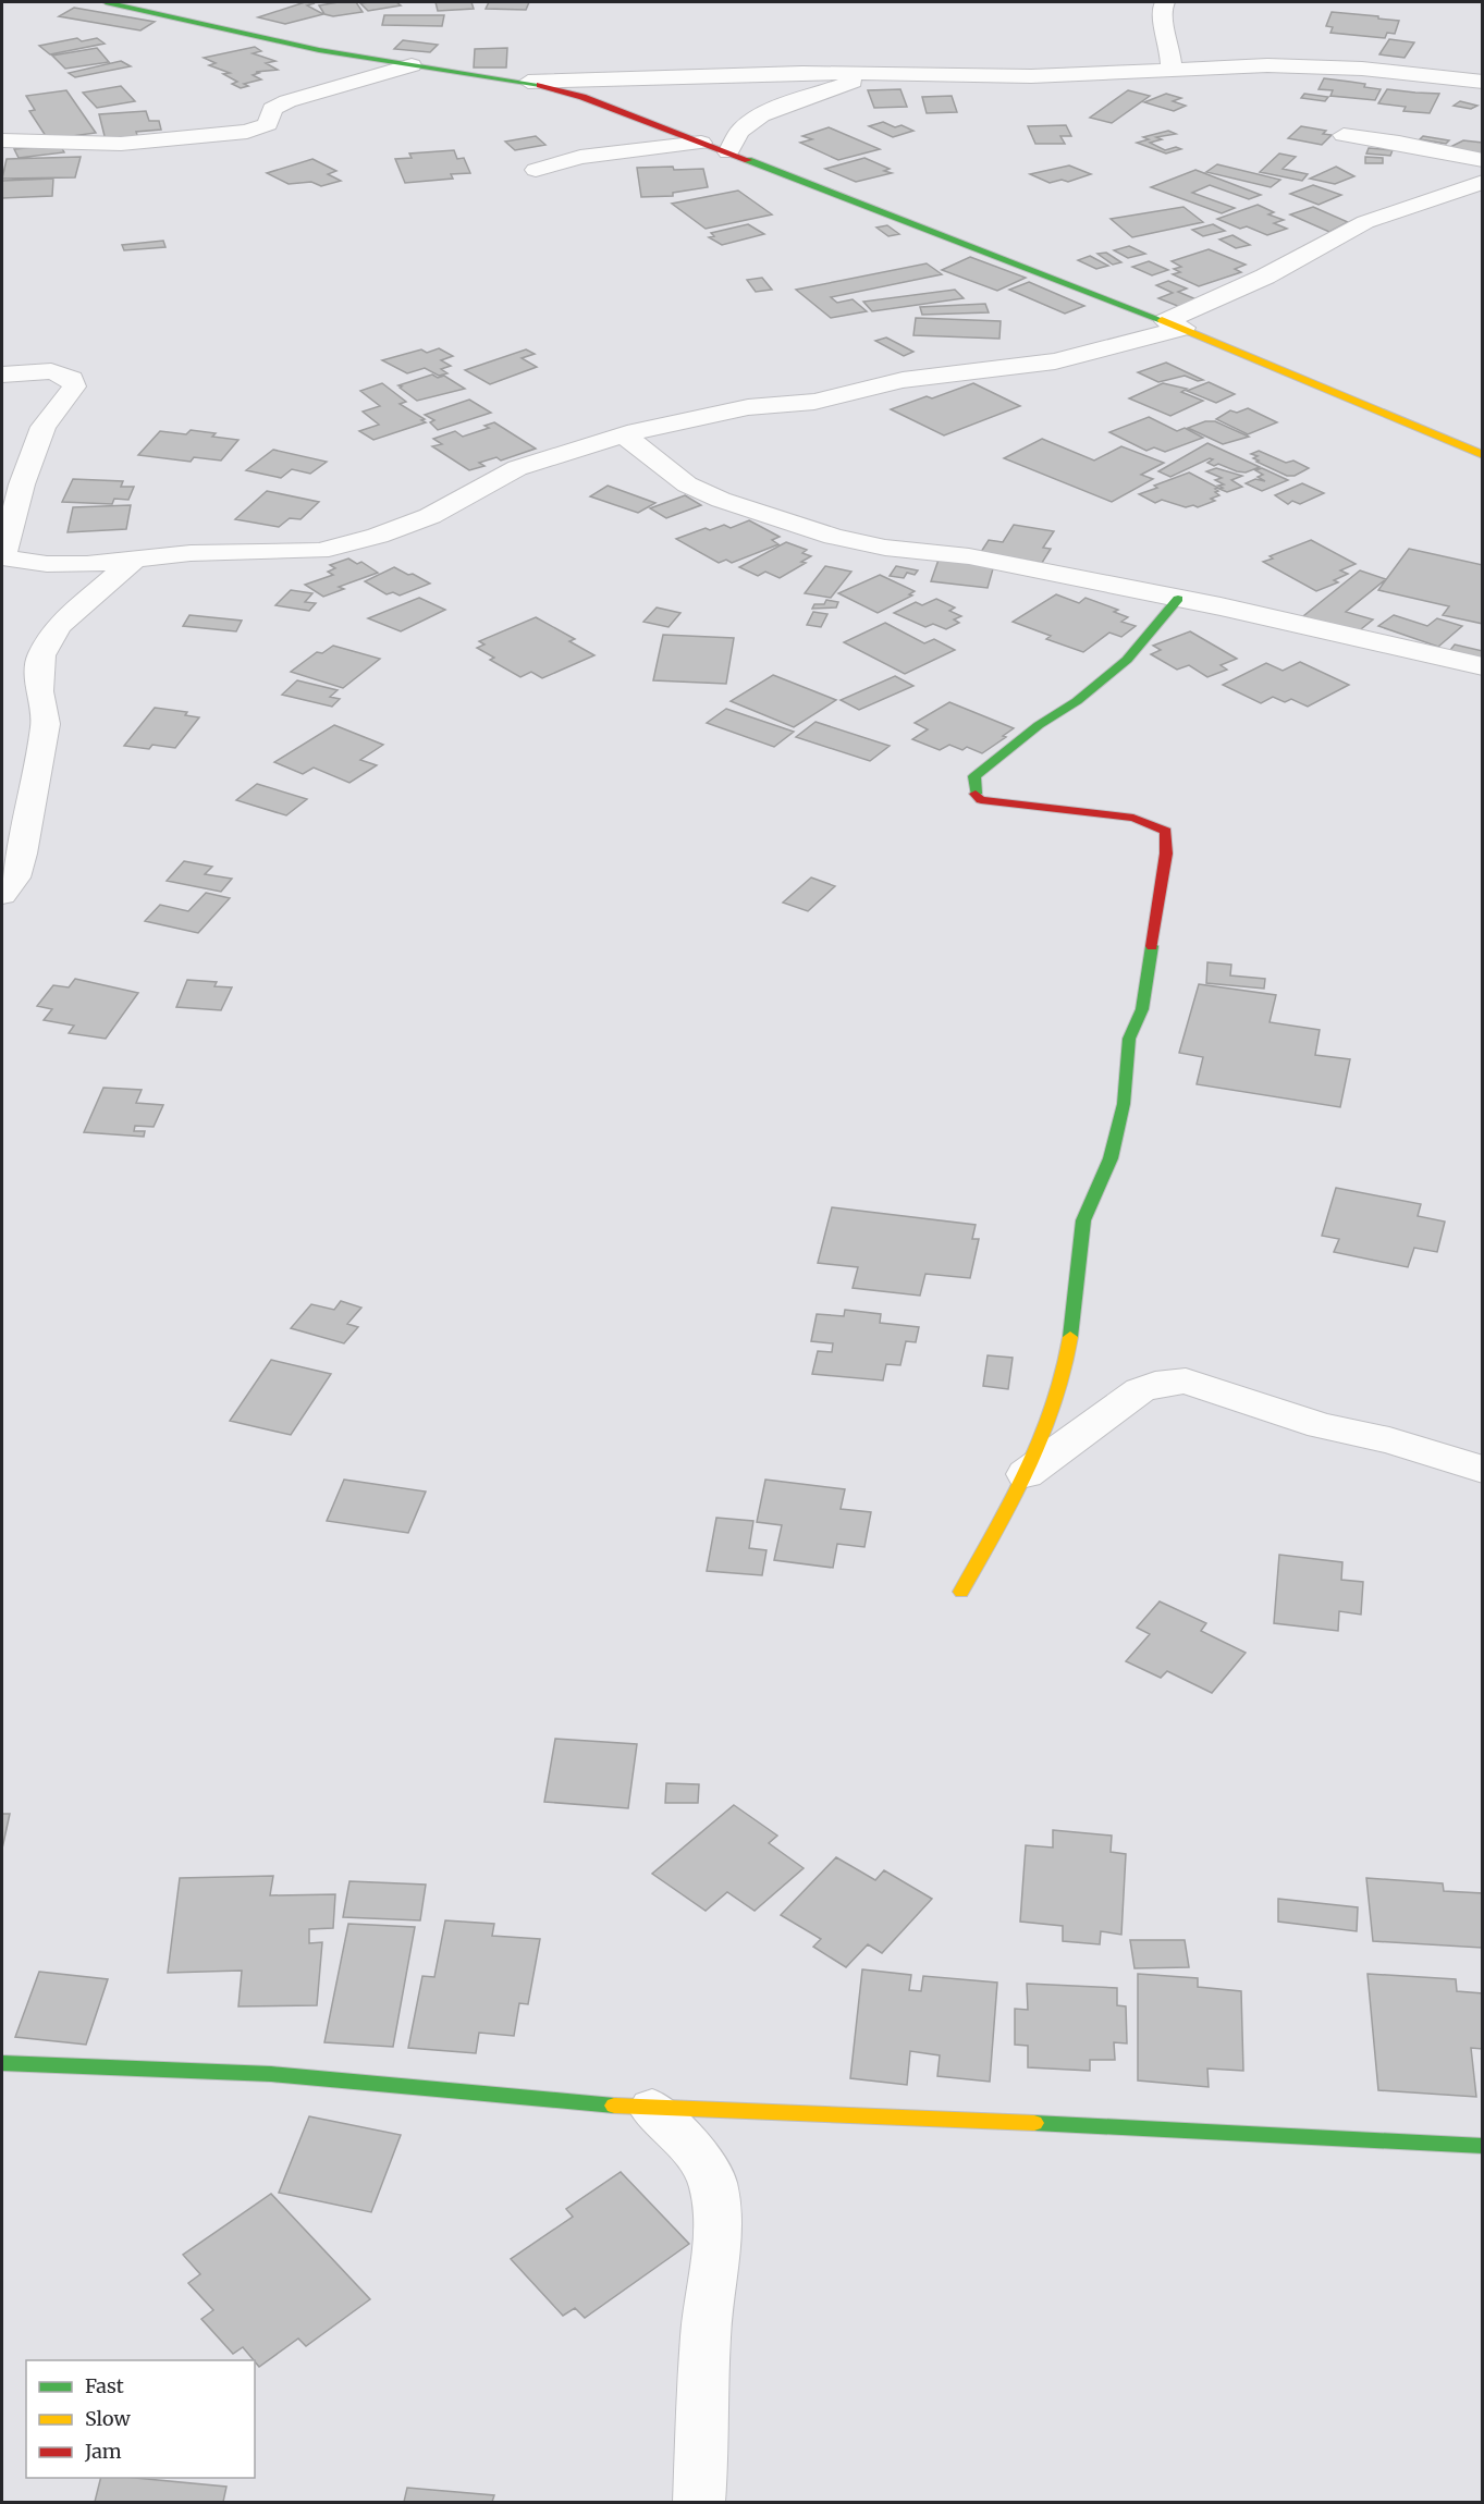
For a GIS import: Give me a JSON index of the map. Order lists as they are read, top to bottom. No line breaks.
{"legend":["Fast","Slow","Jam"]}
